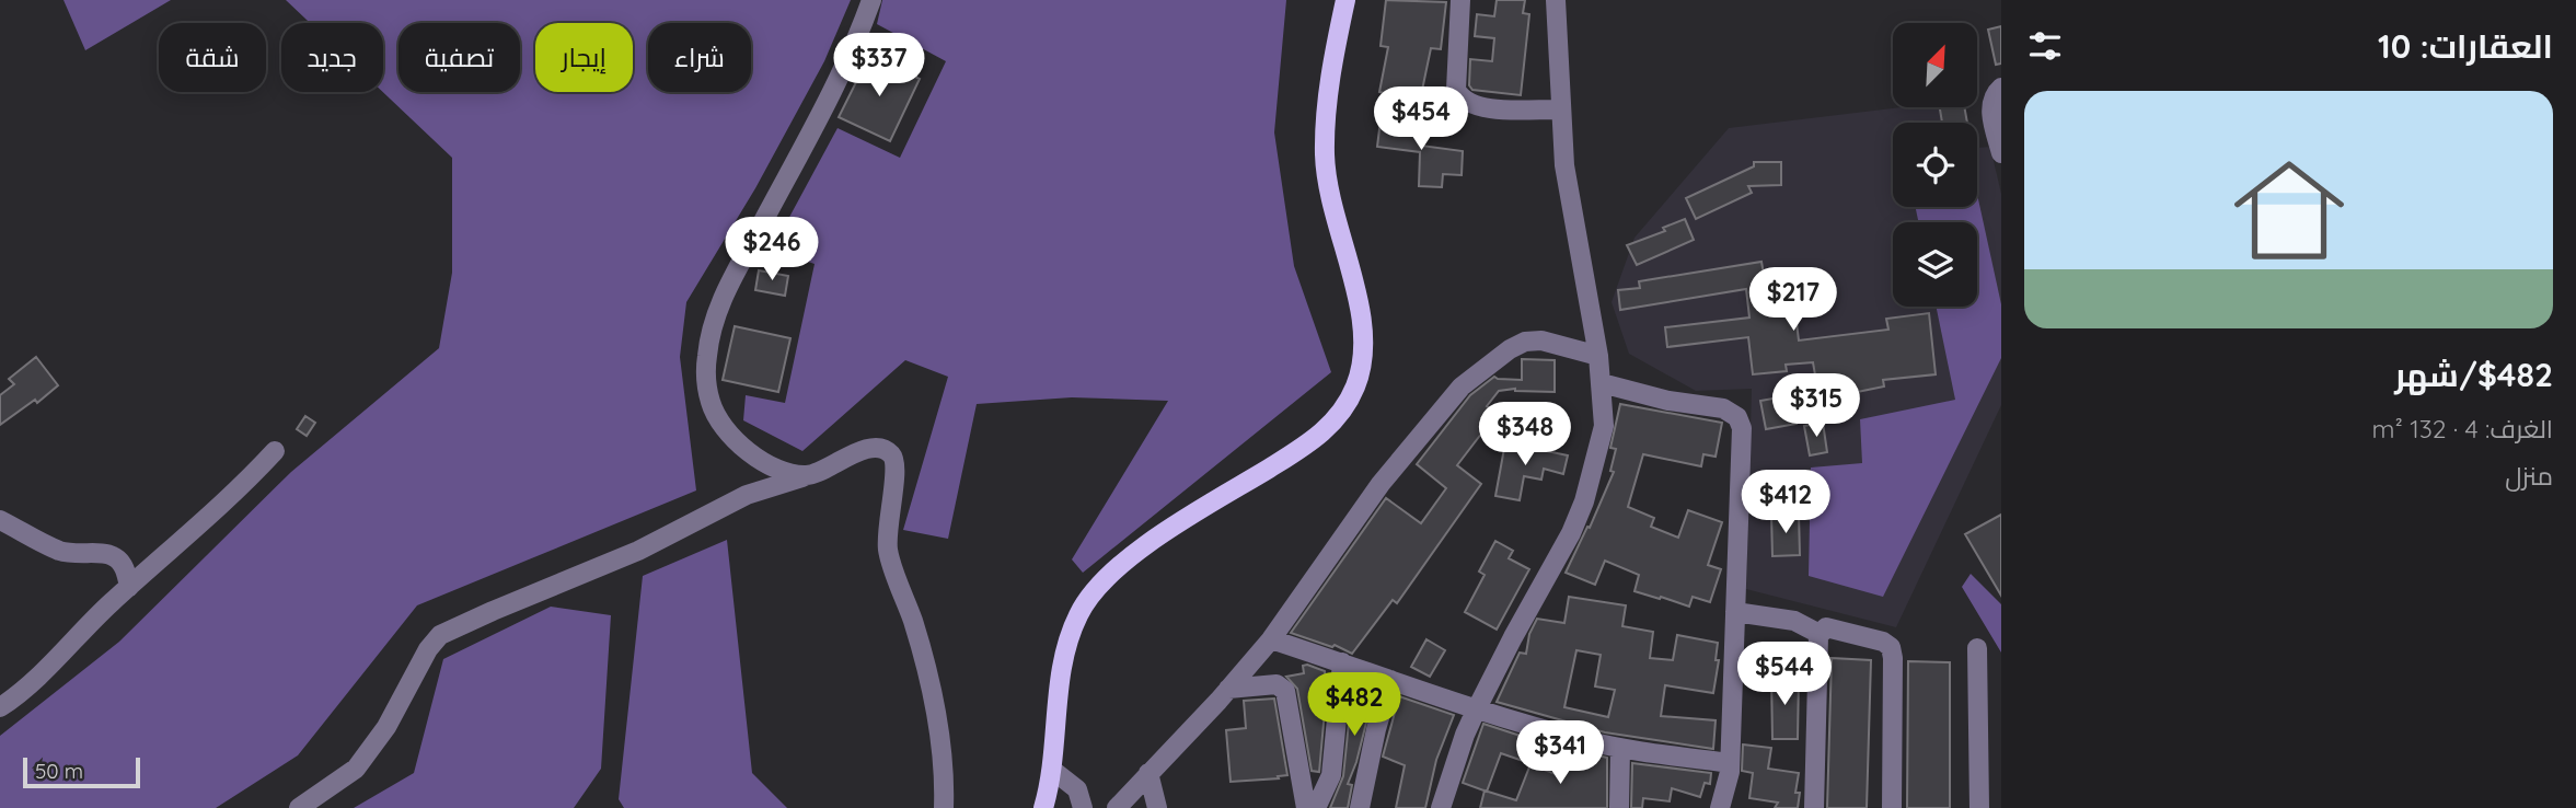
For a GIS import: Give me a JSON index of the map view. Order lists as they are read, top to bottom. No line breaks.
{"scale_bar":"50 m","north":"top right","page":{"heading":"العقارات: 10","chip":["شراء","إيجار","تصفية","جديد","شقة"],"price":["$337","$454","$246","$217","$315","$348","$412","$544","$482","$341"],"list":[{"name":"$482/شهر","note":"الغرف: 4 · 132 m² · منزل"}],"scale":"50 m"}}
